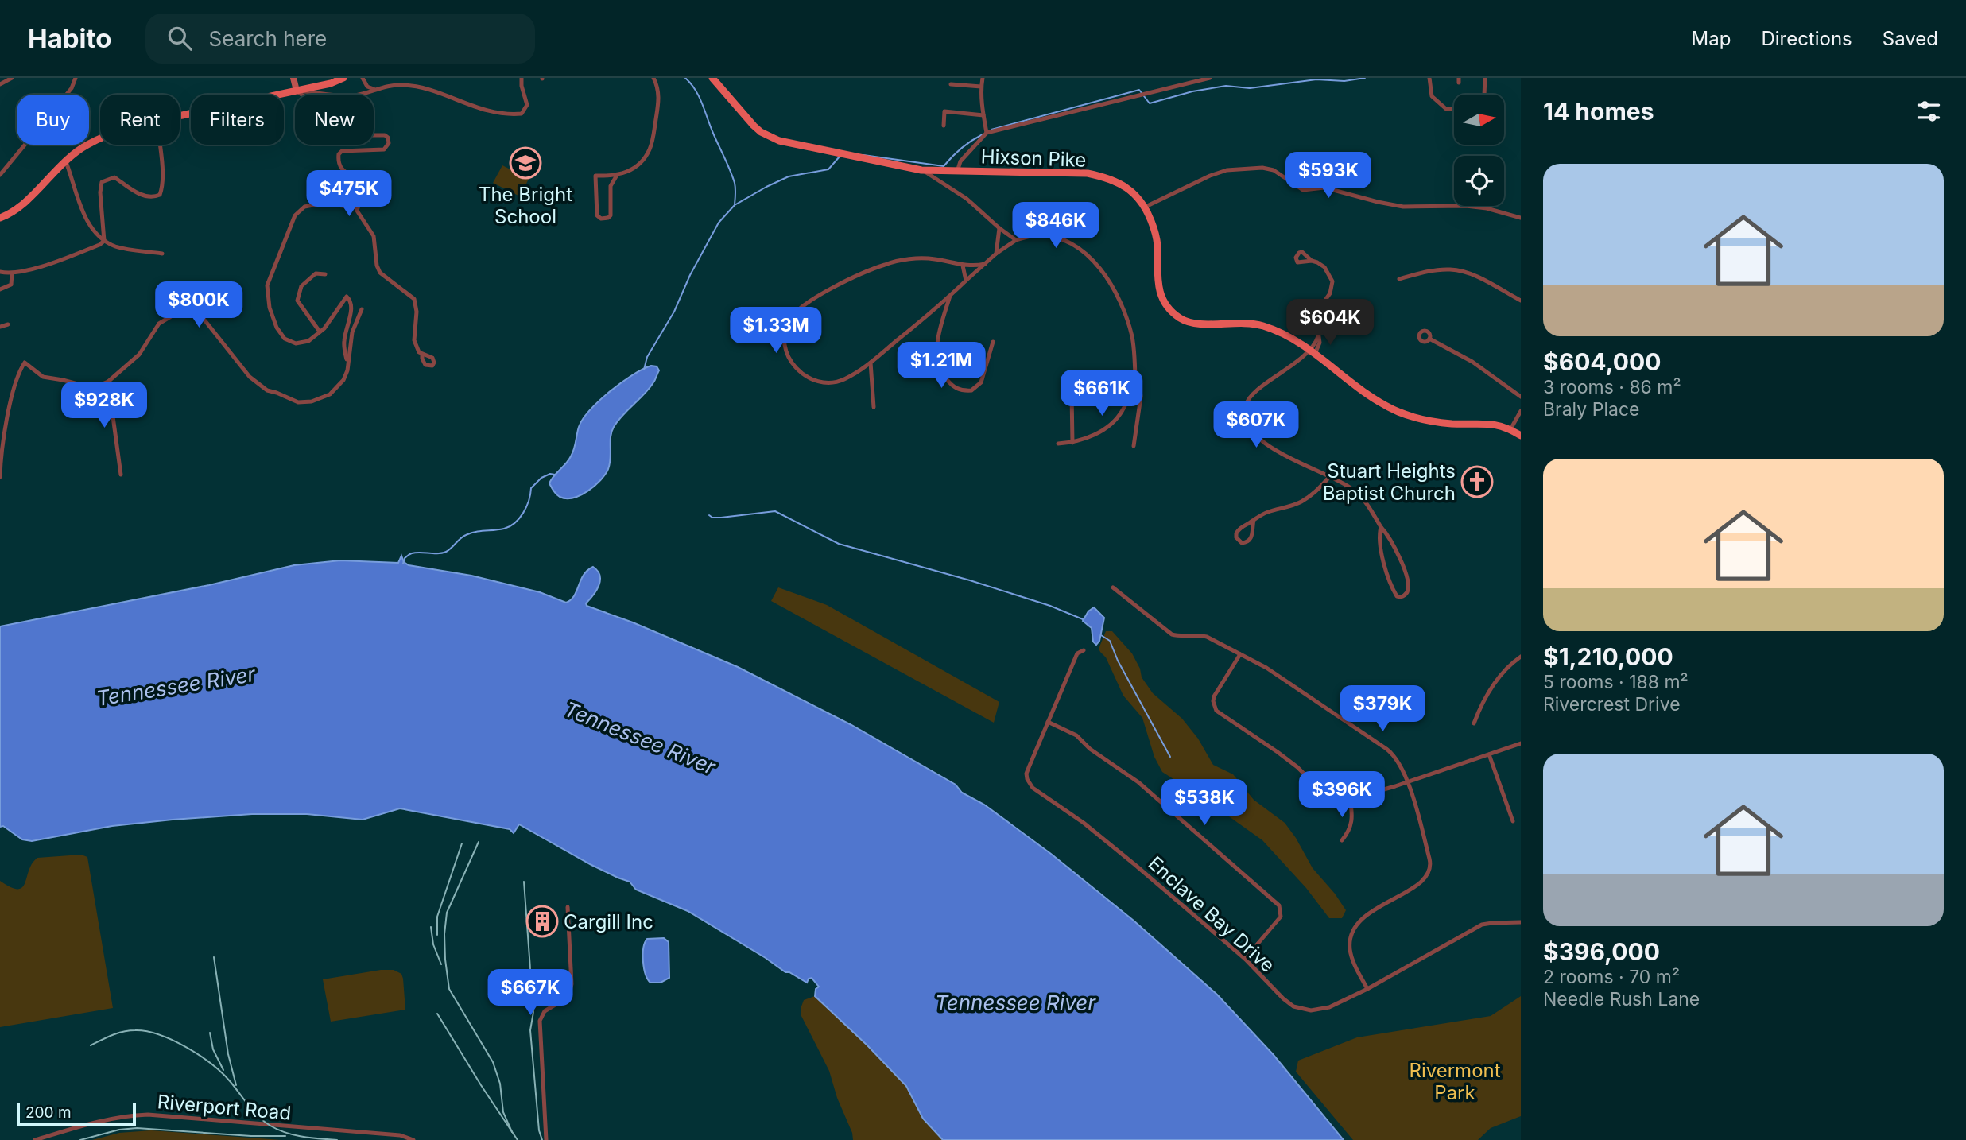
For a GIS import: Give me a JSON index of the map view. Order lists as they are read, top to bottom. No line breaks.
{"streets":{"main road":["Hixson Pike"],"street":["Enclave Bay Drive","Riverport Road"]},"water":["Tennessee River"],"parks":["Rivermont Park"],"places":{"school or university":["The Bright School"],"church":["Stuart Heights Baptist Church"],"building":["Cargill Inc"]},"scale_bar":"200 m","north":"right","page":{"header":"Habito","search":"Search here","nav":["Map","Directions","Saved"],"heading":"14 homes","chip":["Buy","Rent","Filters","New"],"list":[{"name":"$604,000","note":"3 rooms · 86 m² · Braly Place"},{"name":"$1,210,000","note":"5 rooms · 188 m² · Rivercrest Drive"},{"name":"$396,000","note":"2 rooms · 70 m² · Needle Rush Lane"}],"price":["$593K","$475K","$846K","$800K","$604K","$1.33M","$1.21M","$661K","$928K","$607K","$379K","$396K","$538K","$667K"],"scale":"200 m"}}
